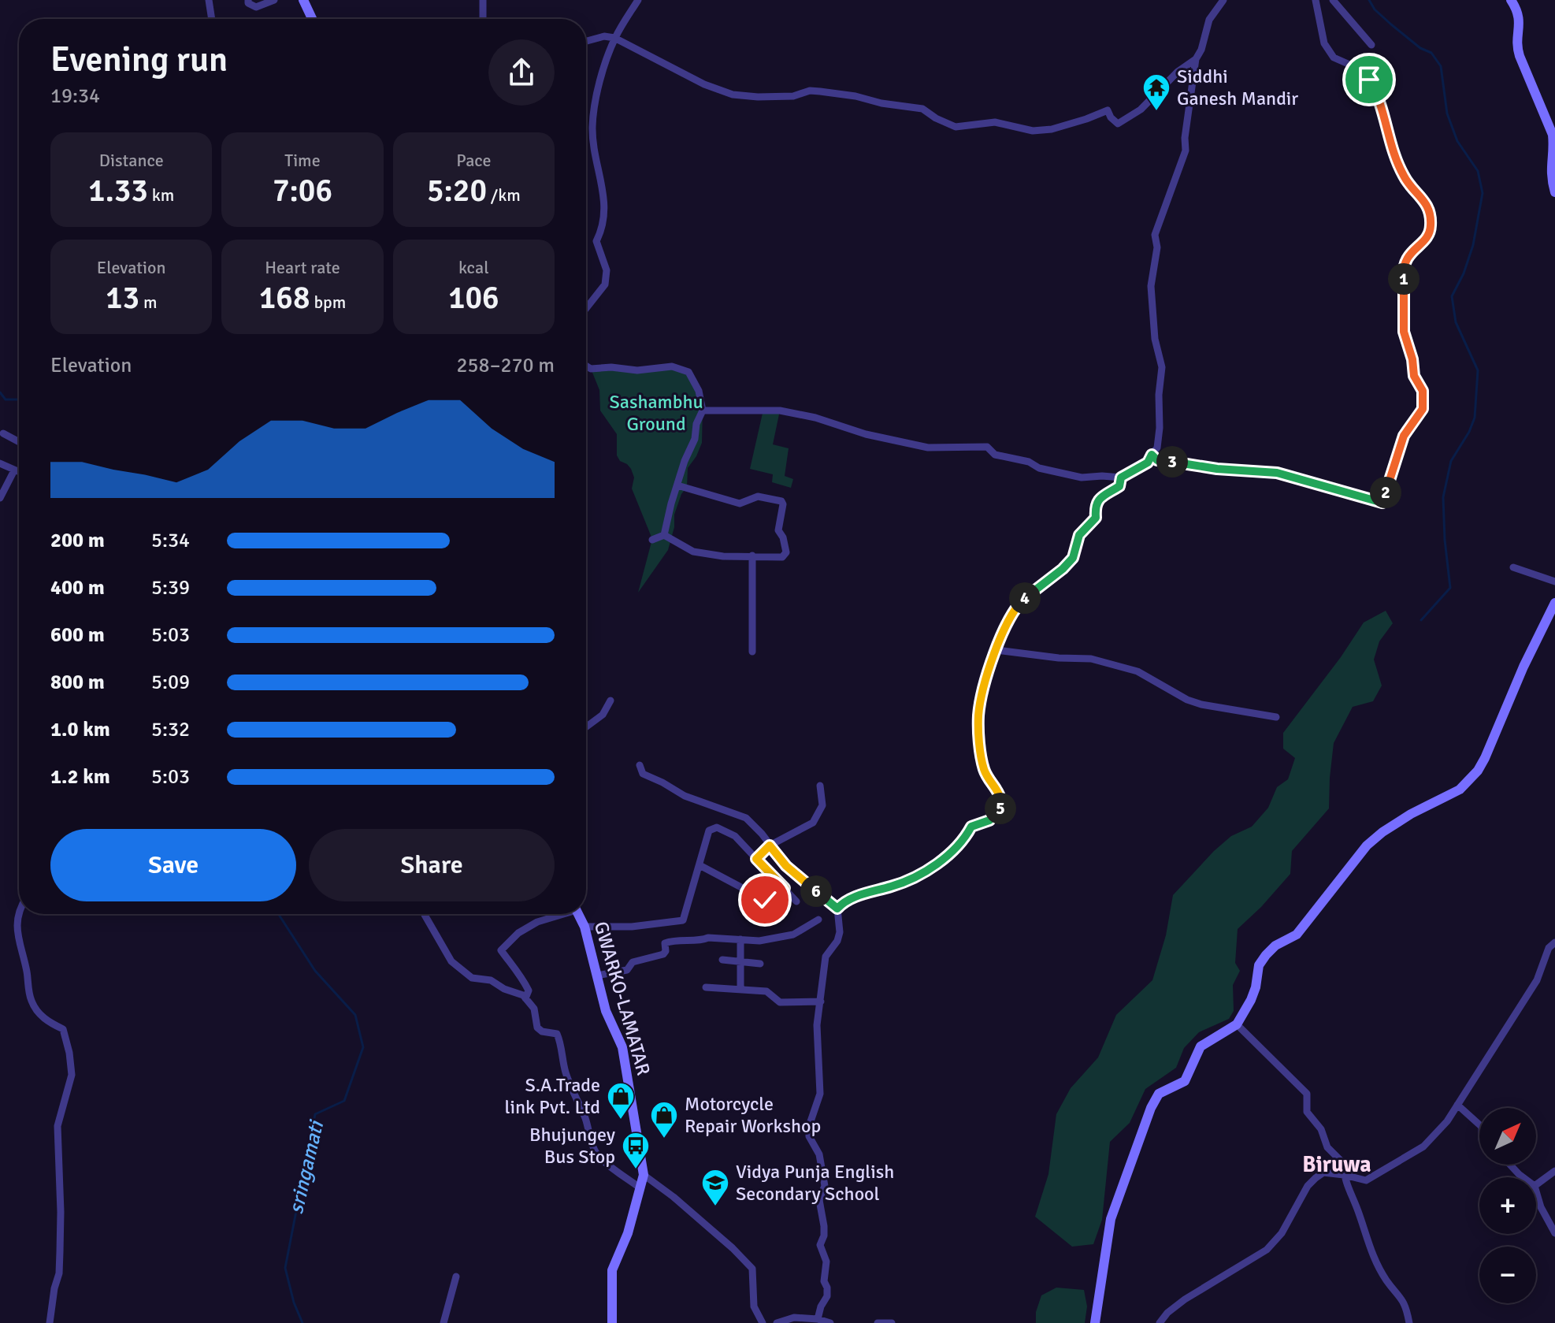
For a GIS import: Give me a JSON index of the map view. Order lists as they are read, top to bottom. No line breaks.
{"streets":{"main road":["GWARKO-LAMATAR"]},"districts":["Biruwa"],"water":["sringamati"],"parks":["Sashambhu Ground"],"places":{"temple":["Siddhi Ganesh Mandir"],"shop":["S.A.Trade link Pvt. Ltd","Motorcycle Repair Workshop"],"bus stop":["Bhujungey Bus Stop"],"school or university":["Vidya Punja English Secondary School"]},"north":"top right","page":{"heading":["Evening run","19:34"],"stats":[["Distance","1.33 km"],["Time","7:06"],["Pace","5:20 /km"],["Elevation","13 m"],["Heart rate","168 bpm"],["kcal","106"]],"pins":["1","3","2","4","5","6"],"chart":["Elevation","258–270 m"],"list":[{"name":"200 m","note":"5:34"},{"name":"400 m","note":"5:39"},{"name":"600 m","note":"5:03"},{"name":"800 m","note":"5:09"},{"name":"1.0 km","note":"5:32"},{"name":"1.2 km","note":"5:03"}],"buttons":["Save","Share"],"map_buttons":["+","−"]}}
